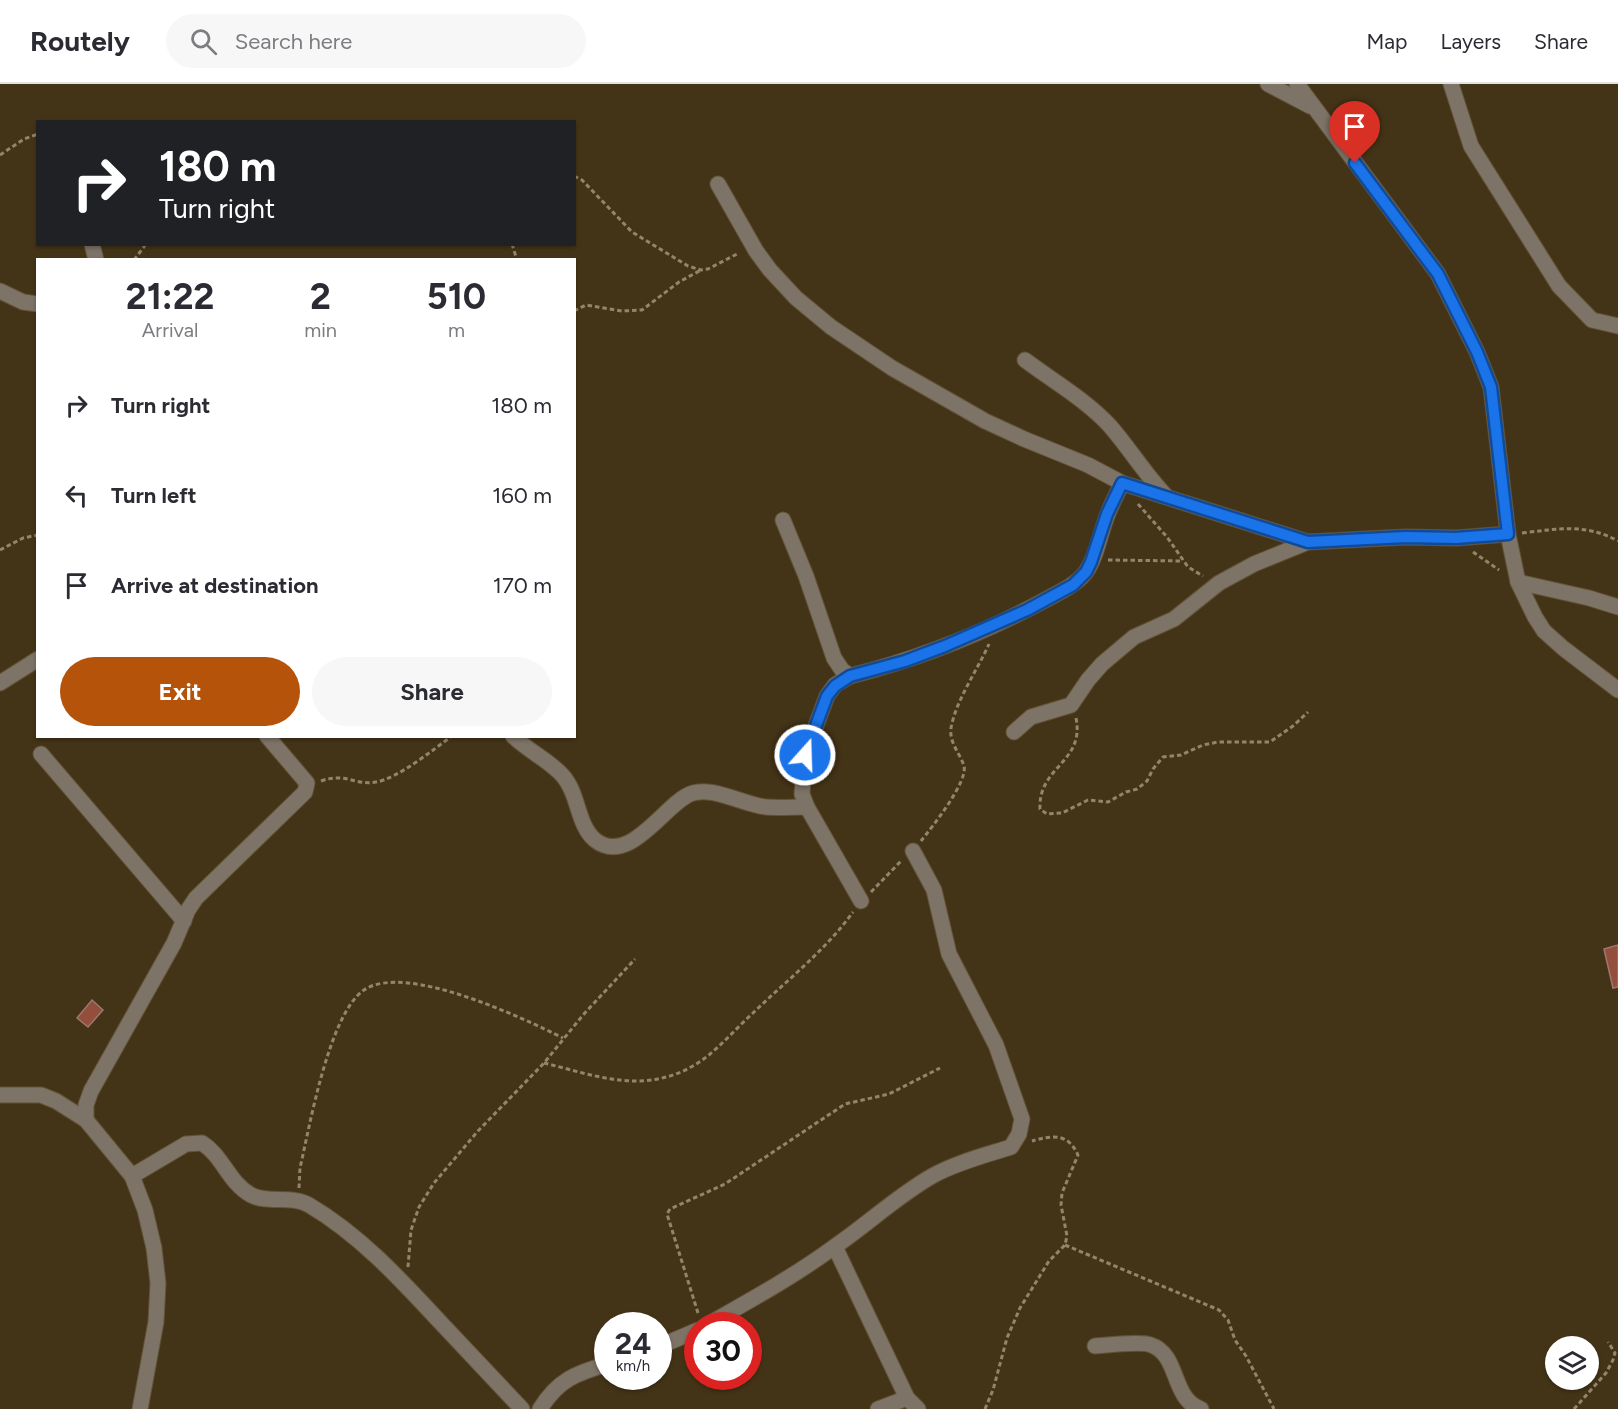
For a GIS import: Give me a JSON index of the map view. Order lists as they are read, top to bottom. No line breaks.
{"page":{"header":"Routely","search":"Search here","nav":["Map","Layers","Share"],"turn":["180 m","Turn right"],"eta":["21:22","Arrival","2","min","510","m"],"list":[{"name":"Turn right","value":"180 m"},{"name":"Turn left","value":"160 m"},{"name":"Arrive at destination","value":"170 m"}],"buttons":["Exit","Share"],"speed":"24 km/h","limit":"30"}}
